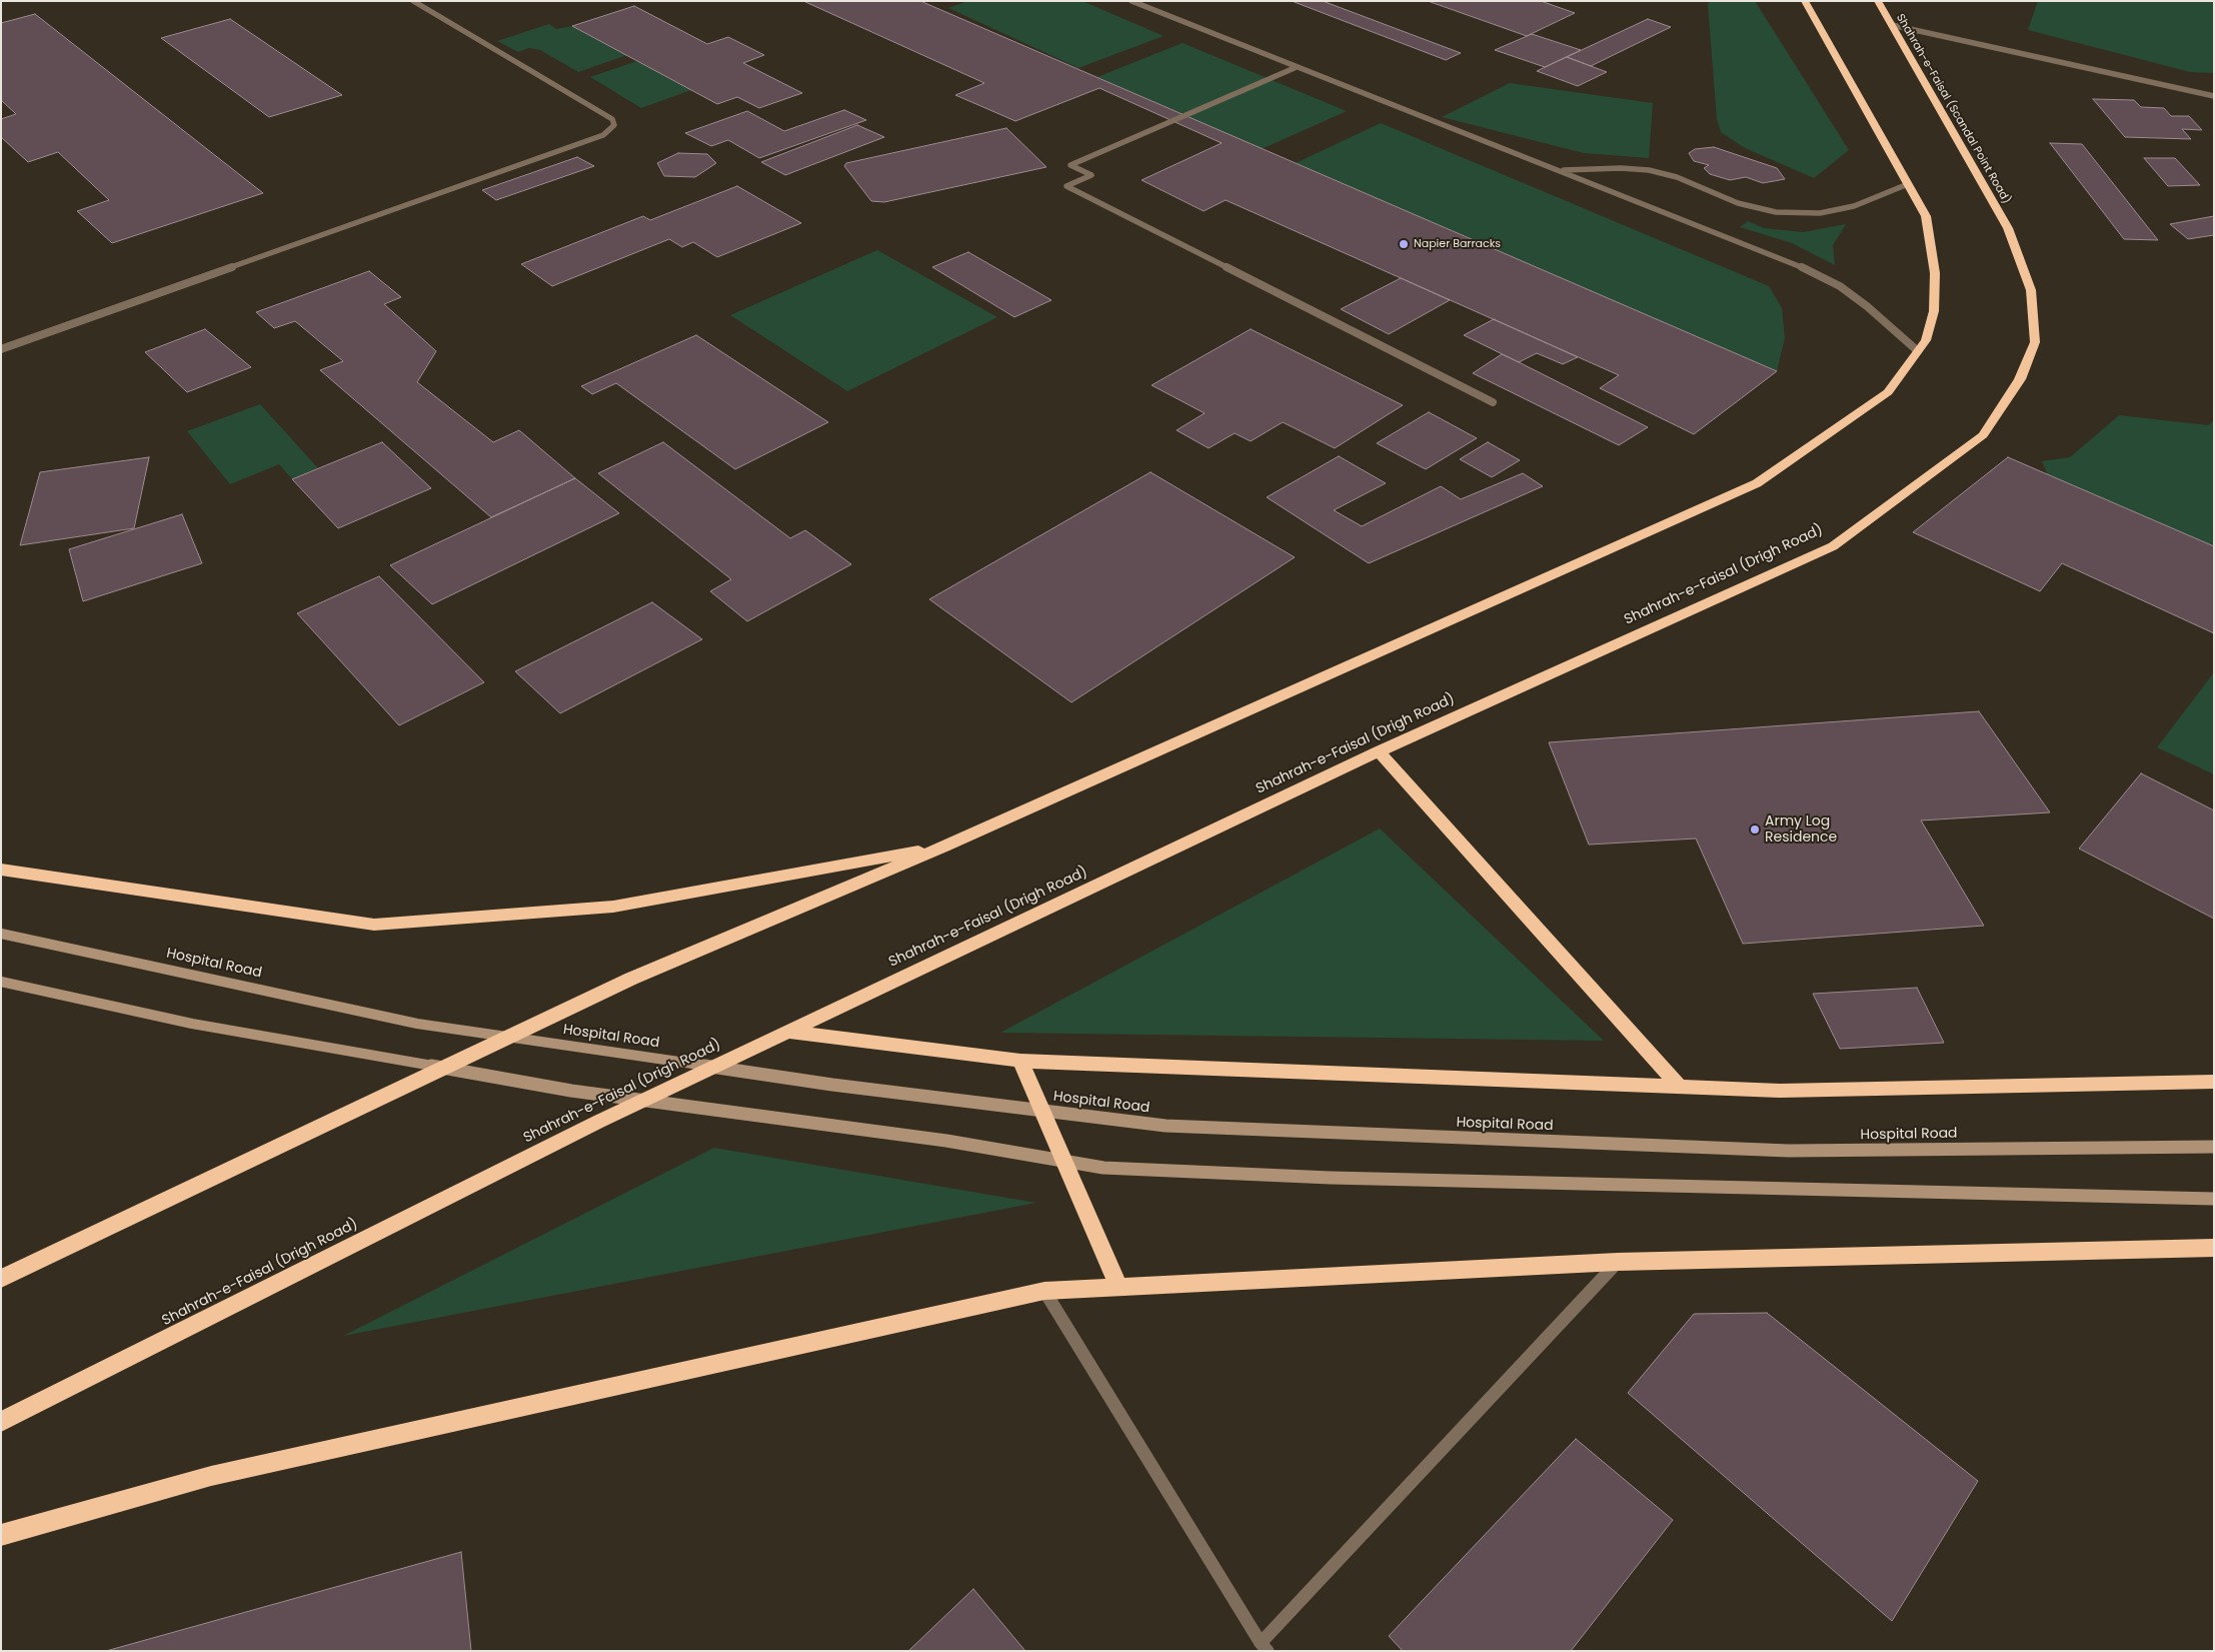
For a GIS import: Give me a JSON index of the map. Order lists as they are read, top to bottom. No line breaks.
{"streets":{"highway":["Shahrah-e-Faisal (Scandal Point Road)","Shahrah-e-Faisal (Drigh Road)"],"main road":["Hospital Road"]},"crossings":[["Shahrah-e-Faisal (Scandal Point Road)","Shahrah-e-Faisal (Drigh Road)"]],"places":["Napier Barracks","Army Log Residence"]}
